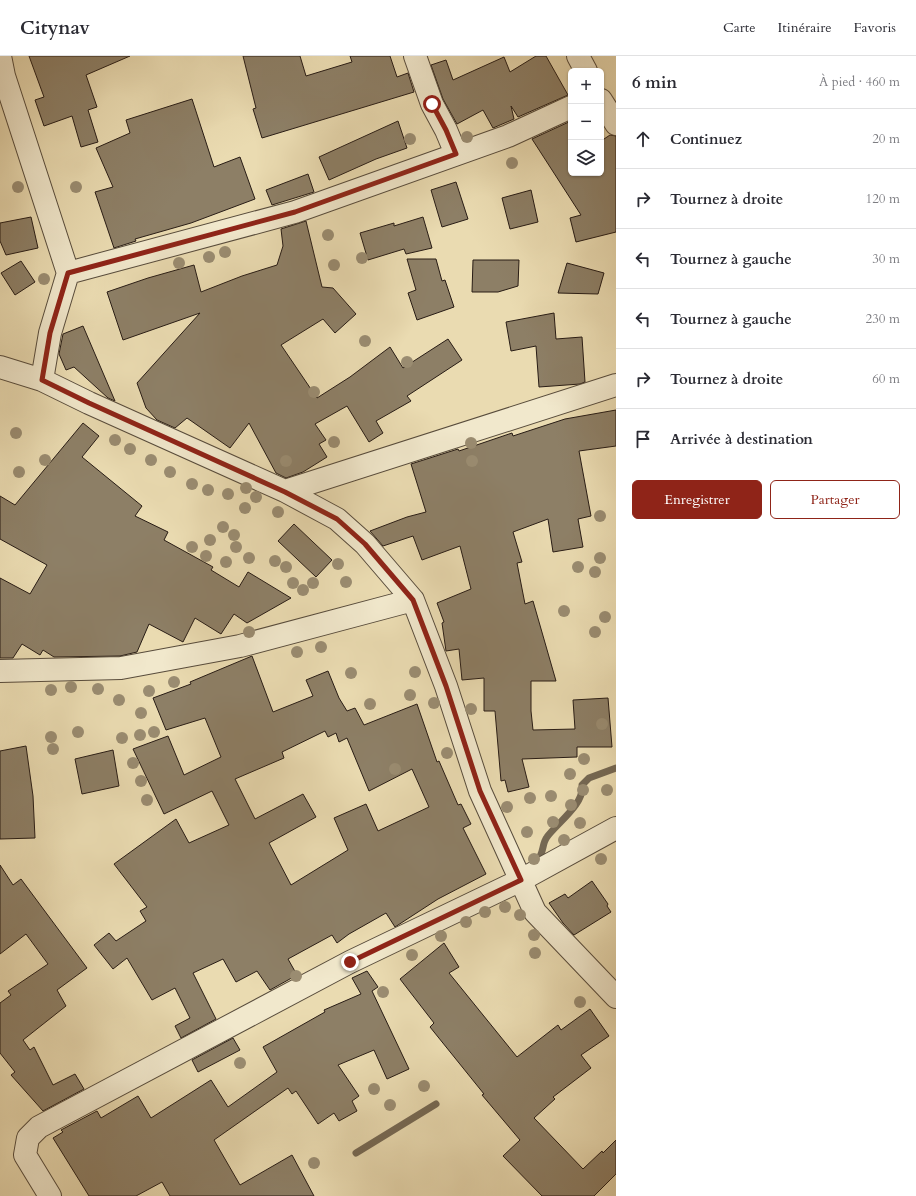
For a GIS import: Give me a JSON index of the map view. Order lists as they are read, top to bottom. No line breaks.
{"page":{"header":"Citynav","nav":["Carte","Itinéraire","Favoris"],"heading":["6 min","À pied · 460 m"],"map_buttons":["+","−"],"list":[["Continuez","20 m"],["Tournez à droite","120 m"],["Tournez à gauche","30 m"],["Tournez à gauche","230 m"],["Tournez à droite","60 m"],"Arrivée à destination"],"buttons":["Enregistrer","Partager"]}}
